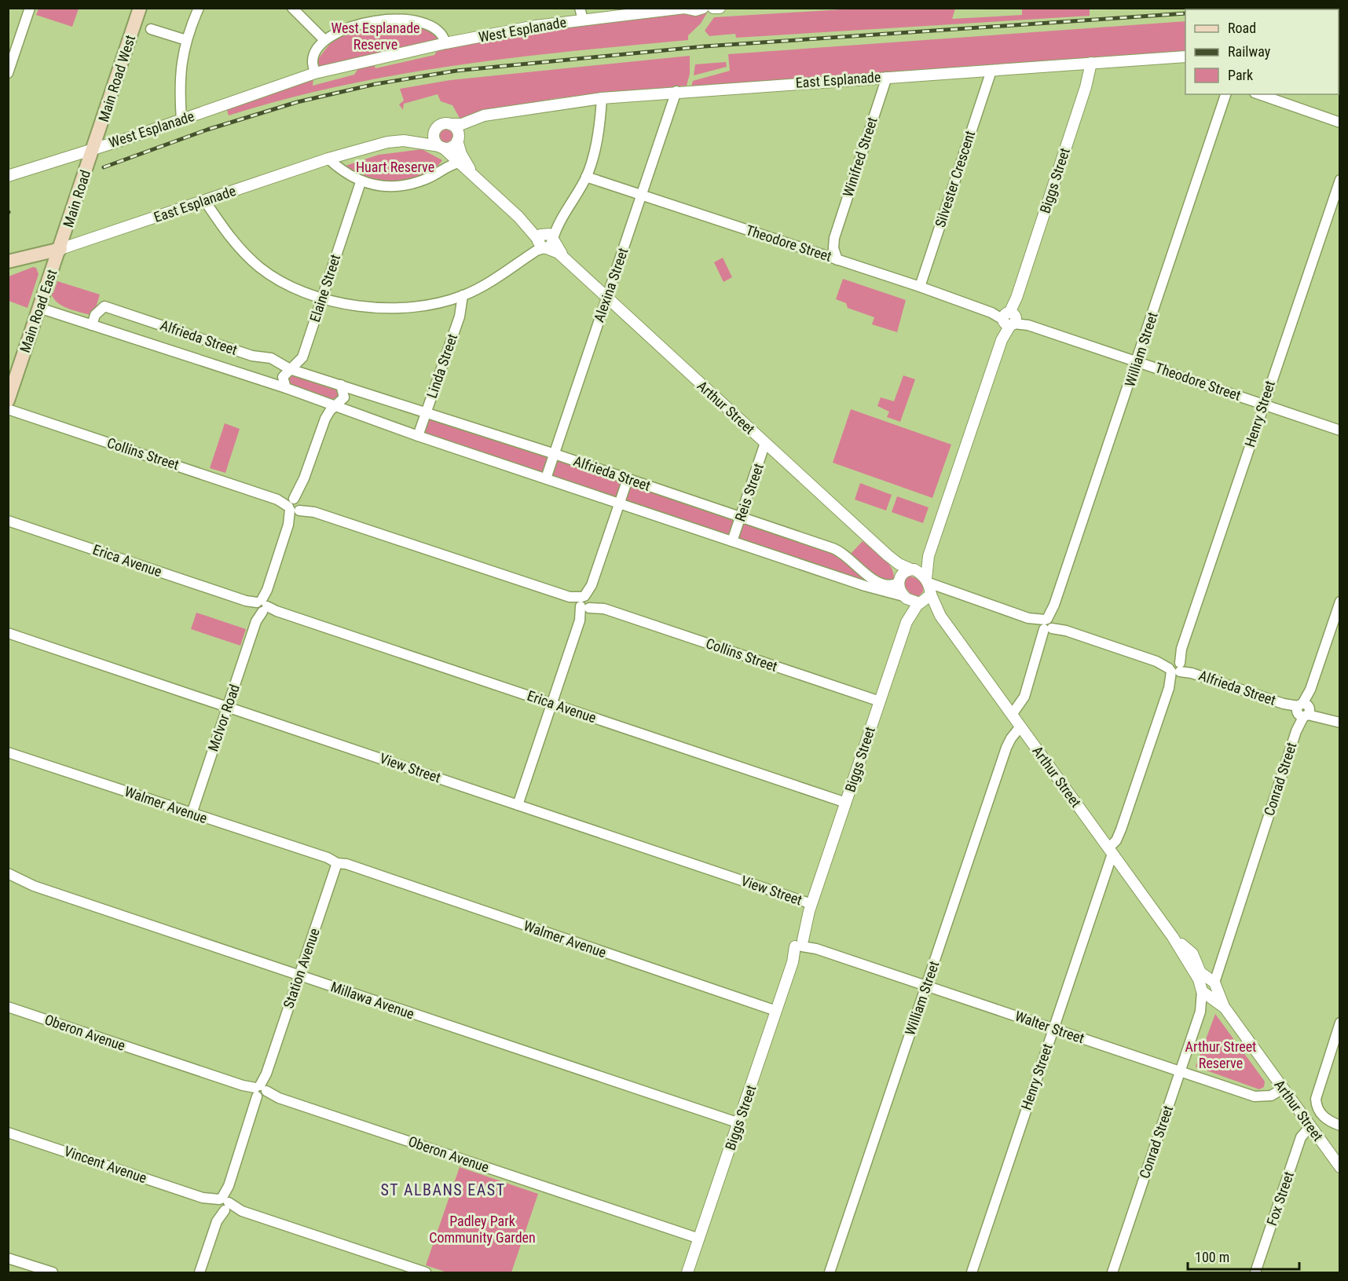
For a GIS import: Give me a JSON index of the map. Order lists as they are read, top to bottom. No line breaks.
{"streets":{"main road":["Main Road West","Main Road","Main Road East"],"street":["West Esplanade","East Esplanade","Winifred Street","Silvester Crescent","Biggs Street","Theodore Street","Alexina Street","Elaine Street","Alfrieda Street","William Street","Linda Street","Arthur Street","Henry Street","Collins Street","Reis Street","Erica Avenue","McIvor Road","View Street","Conrad Street","Walmer Avenue","Station Avenue","Millawa Avenue","Walter Street","Oberon Avenue","Vincent Avenue","Fox Street"]},"crossings":[["West Esplanade","Main Road West"],["West Esplanade","Main Road"],["Main Road West","Main Road"],["East Esplanade","Winifred Street"],["East Esplanade","Silvester Crescent"],["East Esplanade","Biggs Street"],["East Esplanade","Main Road"],["East Esplanade","Alexina Street"],["East Esplanade","Main Road East"],["Winifred Street","Theodore Street"],["Silvester Crescent","Theodore Street"],["Biggs Street","Theodore Street"],["Biggs Street","Alfrieda Street"],["Biggs Street","Arthur Street"],["Biggs Street","Collins Street"],["Biggs Street","Erica Avenue"],["Biggs Street","View Street"],["Biggs Street","Walmer Avenue"],["Biggs Street","Millawa Avenue"],["Biggs Street","Walter Street"],["Biggs Street","Oberon Avenue"],["Main Road","Main Road East"],["Theodore Street","Alexina Street"],["Theodore Street","William Street"],["Theodore Street","Henry Street"],["Alexina Street","Alfrieda Street"],["Alexina Street","Arthur Street"],["Elaine Street","Alfrieda Street"],["Main Road East","Alfrieda Street"],["Alfrieda Street","William Street"],["Alfrieda Street","Linda Street"],["Alfrieda Street","Arthur Street"],["Alfrieda Street","Henry Street"],["Alfrieda Street","Reis Street"],["Alfrieda Street","McIvor Road"],["Alfrieda Street","Conrad Street"],["William Street","Arthur Street"],["William Street","Walter Street"],["Arthur Street","Henry Street"],["Arthur Street","Reis Street"],["Arthur Street","Conrad Street"],["Arthur Street","Walter Street"],["Arthur Street","Fox Street"],["Henry Street","Walter Street"],["Collins Street","McIvor Road"],["Erica Avenue","McIvor Road"],["McIvor Road","View Street"],["McIvor Road","Walmer Avenue"],["Conrad Street","Walter Street"],["Walmer Avenue","Station Avenue"],["Station Avenue","Millawa Avenue"],["Station Avenue","Oberon Avenue"],["Station Avenue","Vincent Avenue"]],"districts":["ST ALBANS EAST"],"parks":["West Esplanade Reserve","Huart Reserve","Arthur Street Reserve","Padley Park Community Garden"],"legend":["Road","Railway","Park"],"scale_bar":"100 m"}
